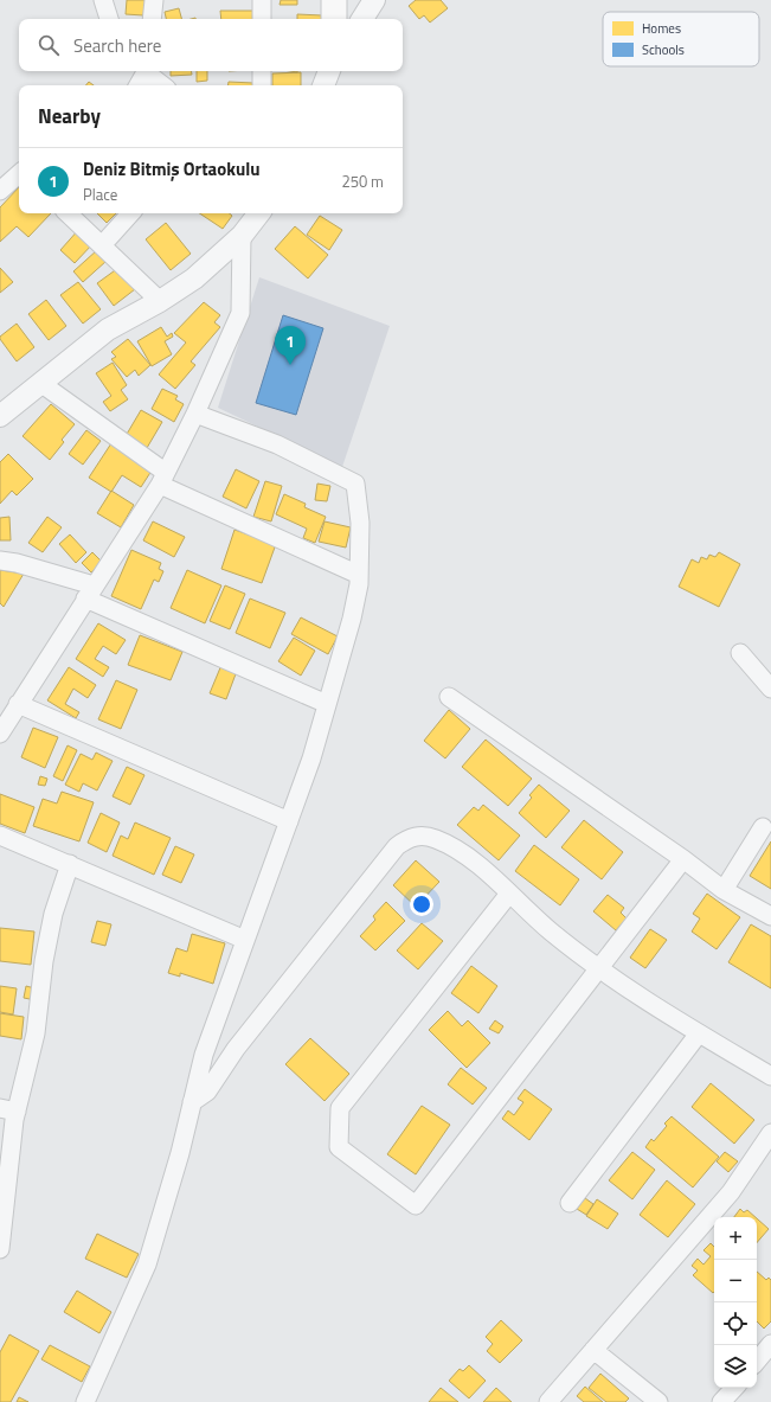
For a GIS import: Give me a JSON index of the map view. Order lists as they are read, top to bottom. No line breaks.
{"legend":["Homes","Schools"],"page":{"search":"Search here","heading":"Nearby","list":[{"mark":"1","name":"Deniz Bitmiş Ortaokulu","note":"Place","value":"250 m"}],"pins":"1","map_buttons":["+","−"]}}
